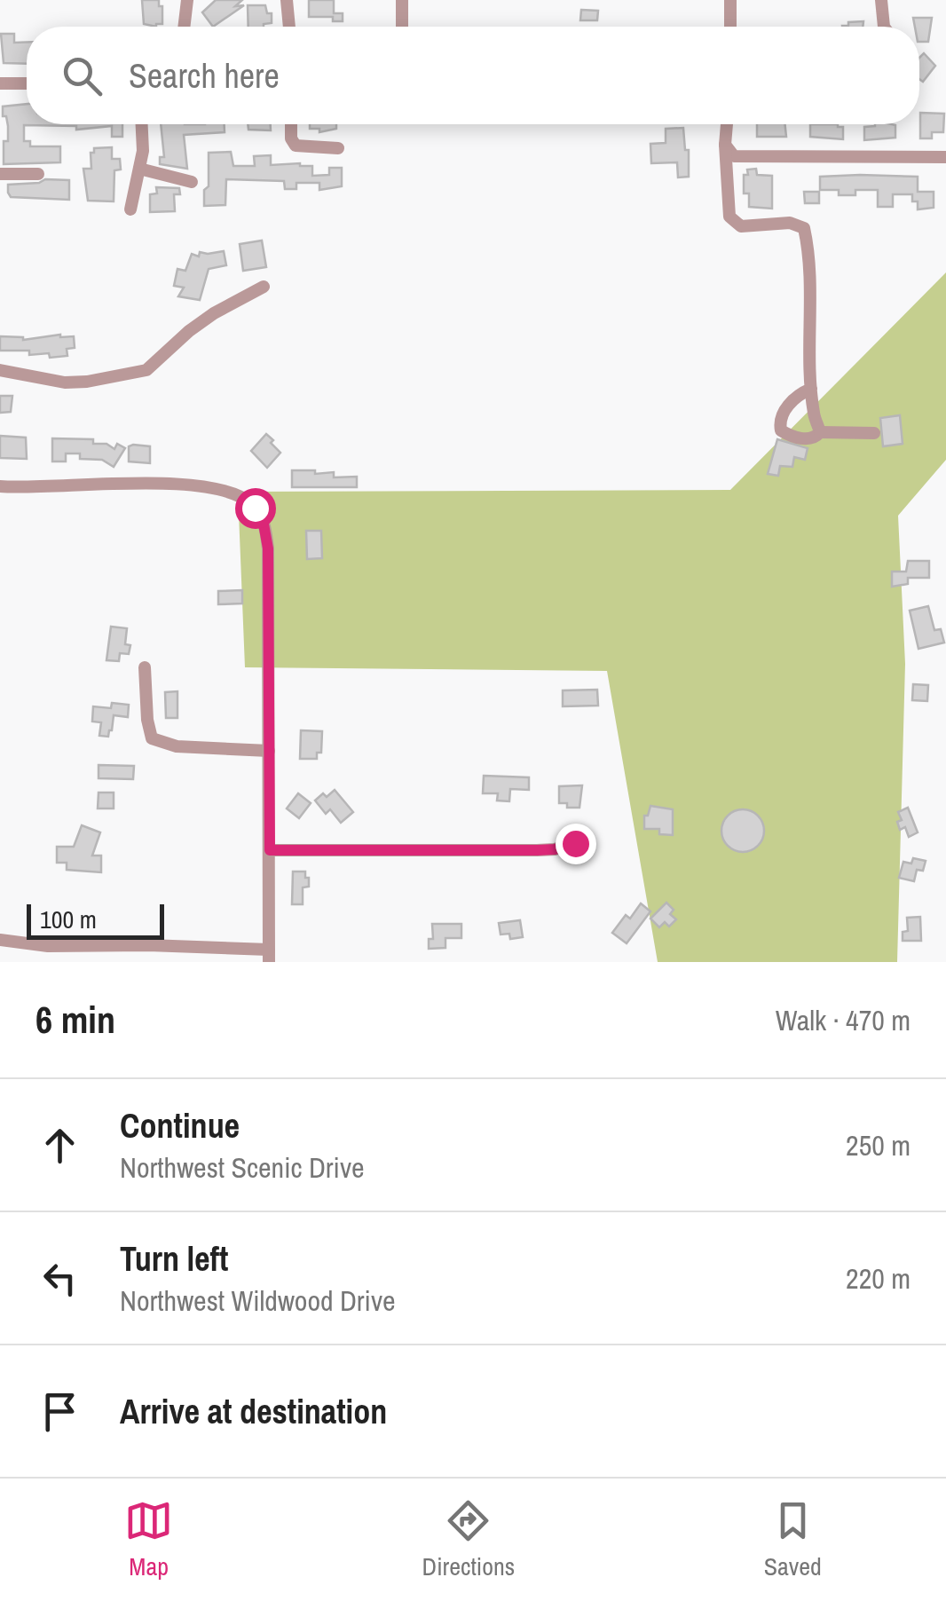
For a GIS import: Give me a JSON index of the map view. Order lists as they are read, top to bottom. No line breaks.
{"scale_bar":"100 m","page":{"search":"Search here","scale":"100 m","heading":["6 min","Walk · 470 m"],"list":[["Continue","Northwest Scenic Drive","250 m"],["Turn left","Northwest Wildwood Drive","220 m"],"Arrive at destination"],"nav":["Map","Directions","Saved"]}}
